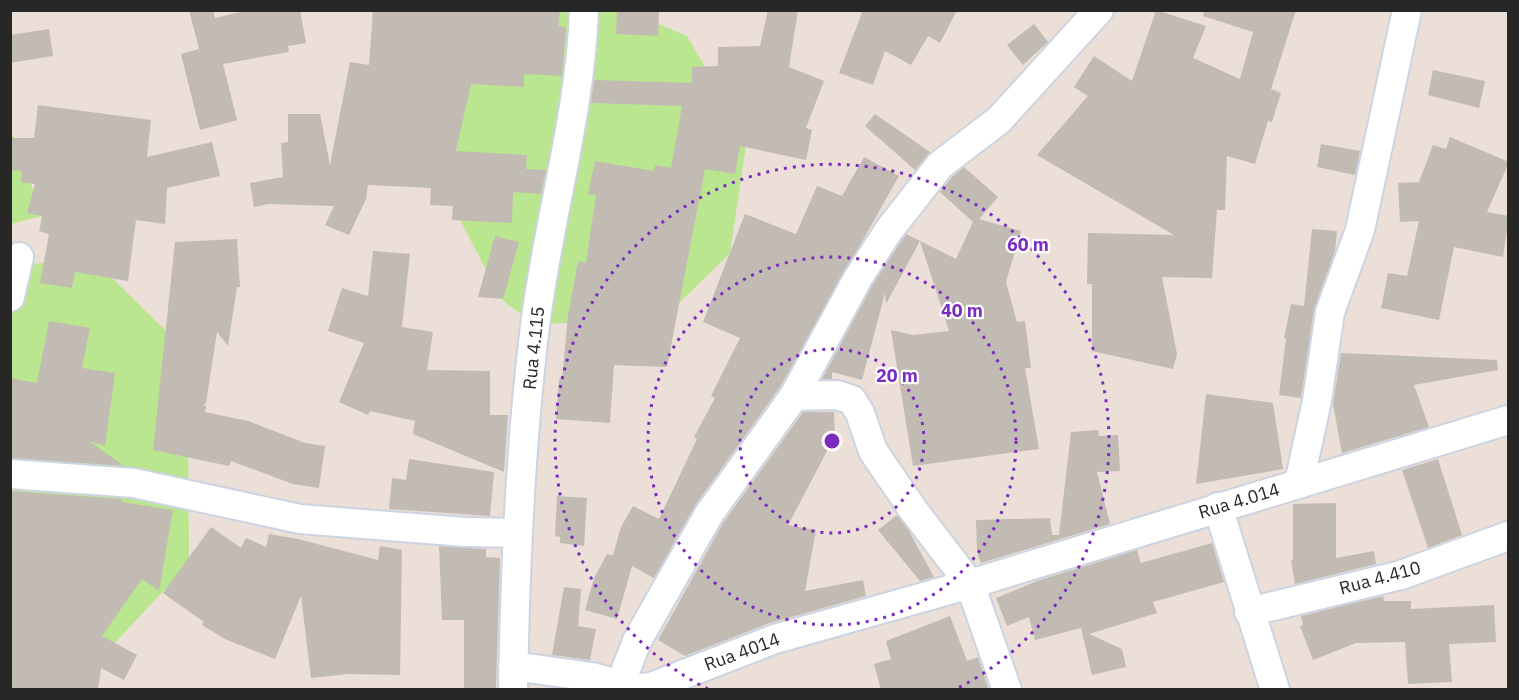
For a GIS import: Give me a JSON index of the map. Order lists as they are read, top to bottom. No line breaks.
{"streets":{"street":["Rua 4.115","Rua 4.014","Rua 4.410","Rua 4014"]},"crossings":[["Rua 4.115","Rua 4014"],["Rua 4.014","Rua 4014"]],"rings":["60 m","40 m","20 m"]}
